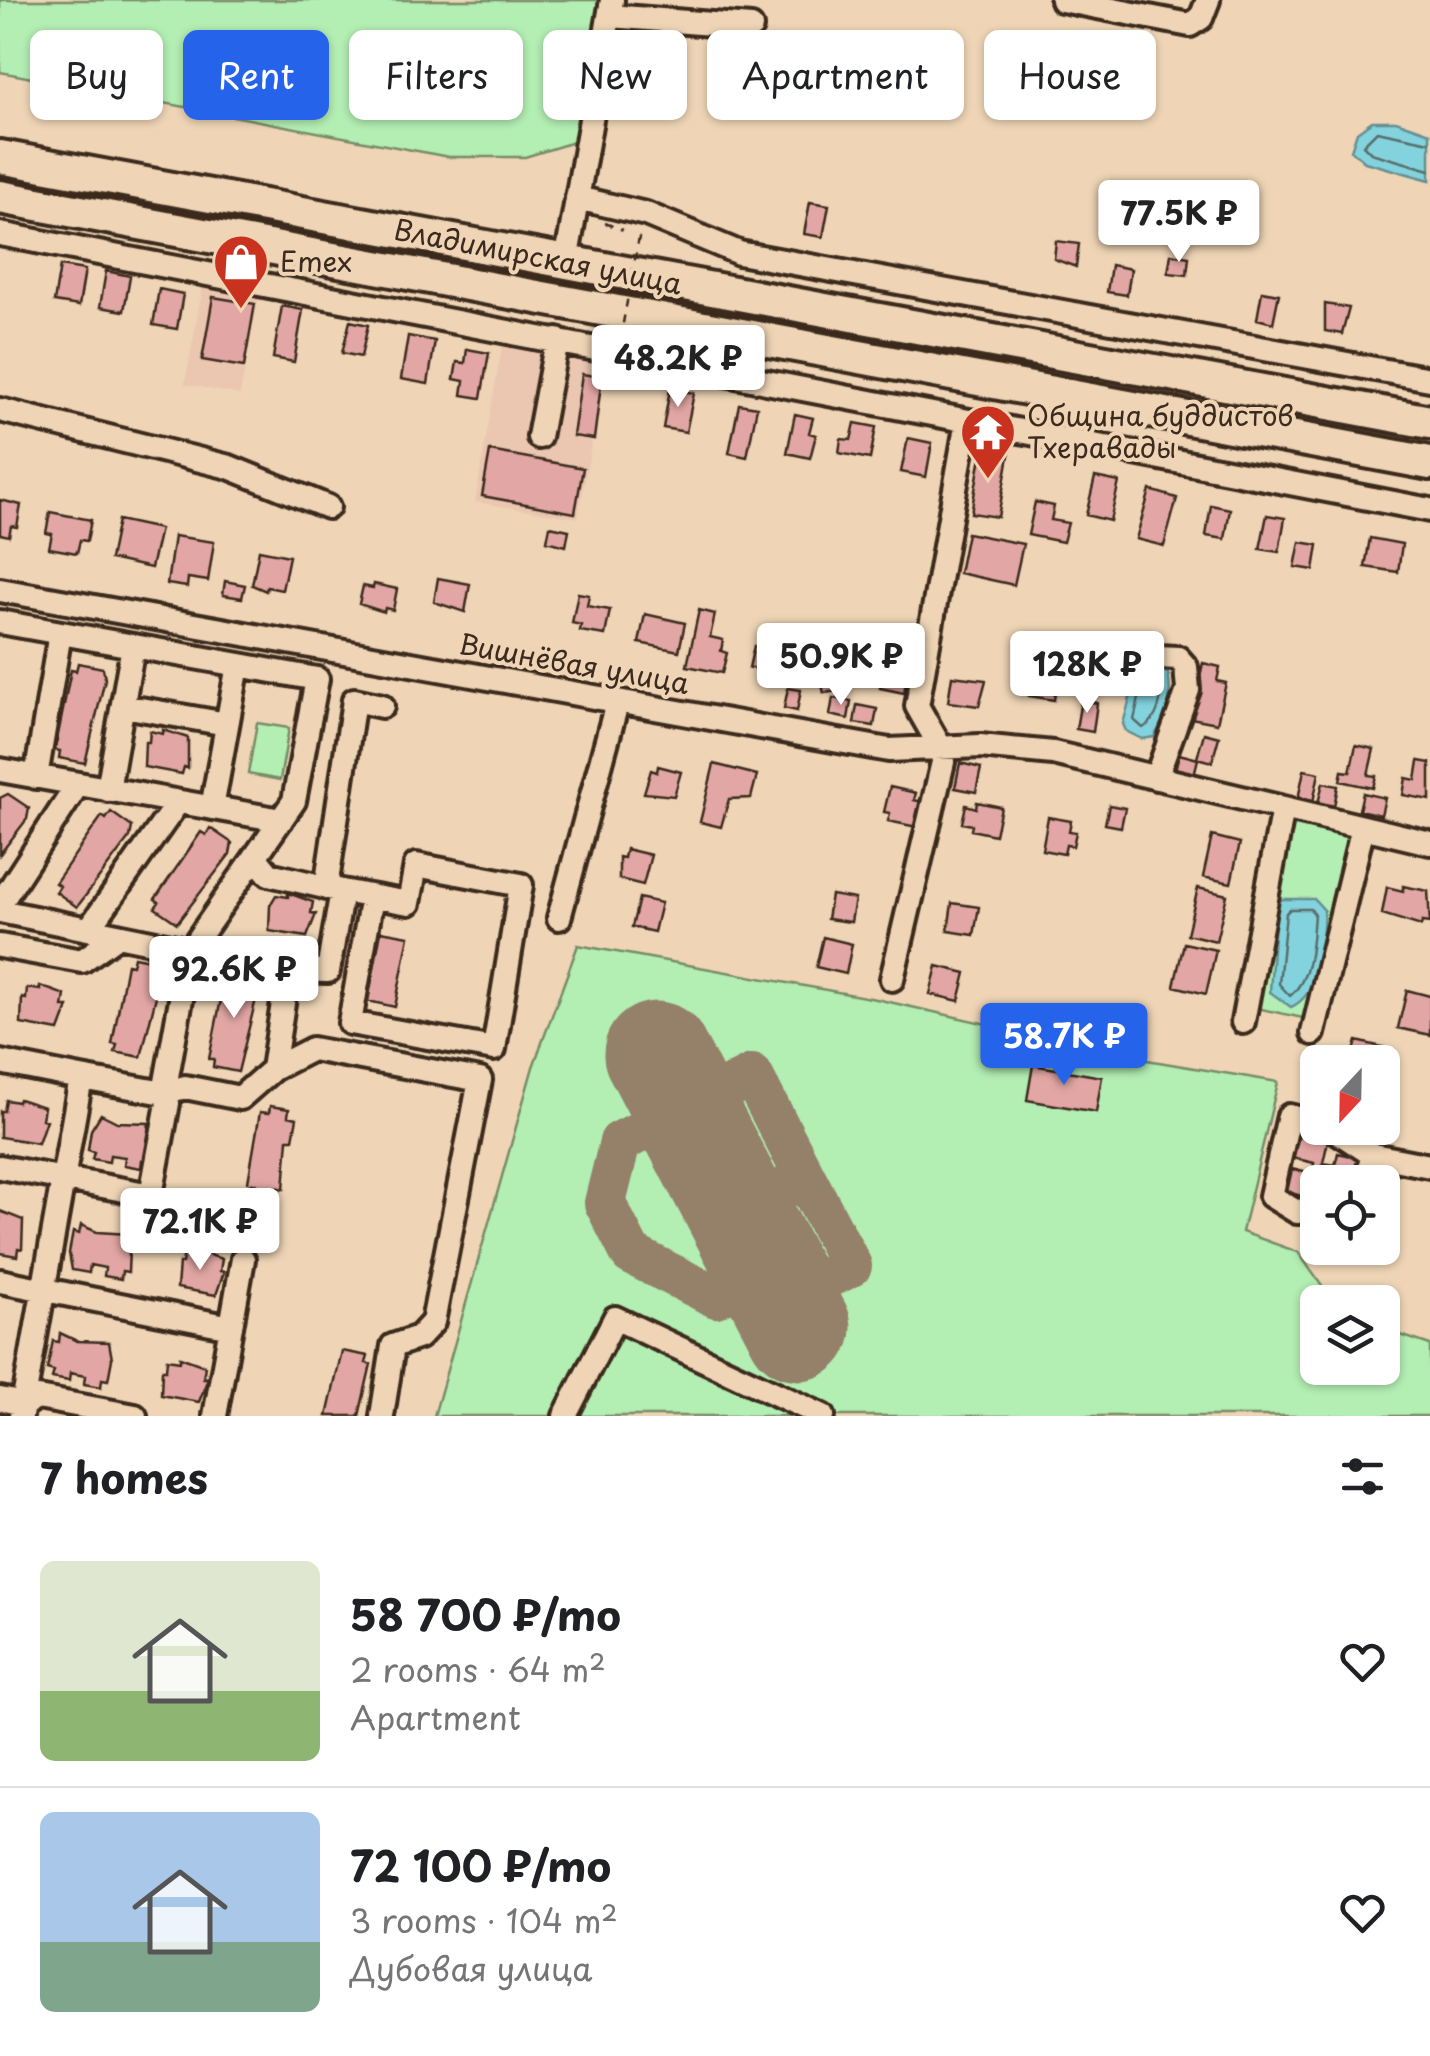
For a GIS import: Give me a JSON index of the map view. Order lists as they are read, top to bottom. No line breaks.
{"streets":{"highway":["Владимирская улица"],"street":["Вишнёвая улица"]},"places":{"shop":["Emex"],"temple":["Община буддистов Тхеравады"]},"north":"bottom","page":{"chip":["Buy","Rent","Filters","New","Apartment","House"],"price":["77.5K ₽","48.2K ₽","50.9K ₽","128K ₽","92.6K ₽","58.7K ₽","72.1K ₽"],"heading":"7 homes","list":[{"name":"58 700 ₽/mo","note":"2 rooms · 64 m² · Apartment"},{"name":"72 100 ₽/mo","note":"3 rooms · 104 m² · Дубовая улица"}]}}
